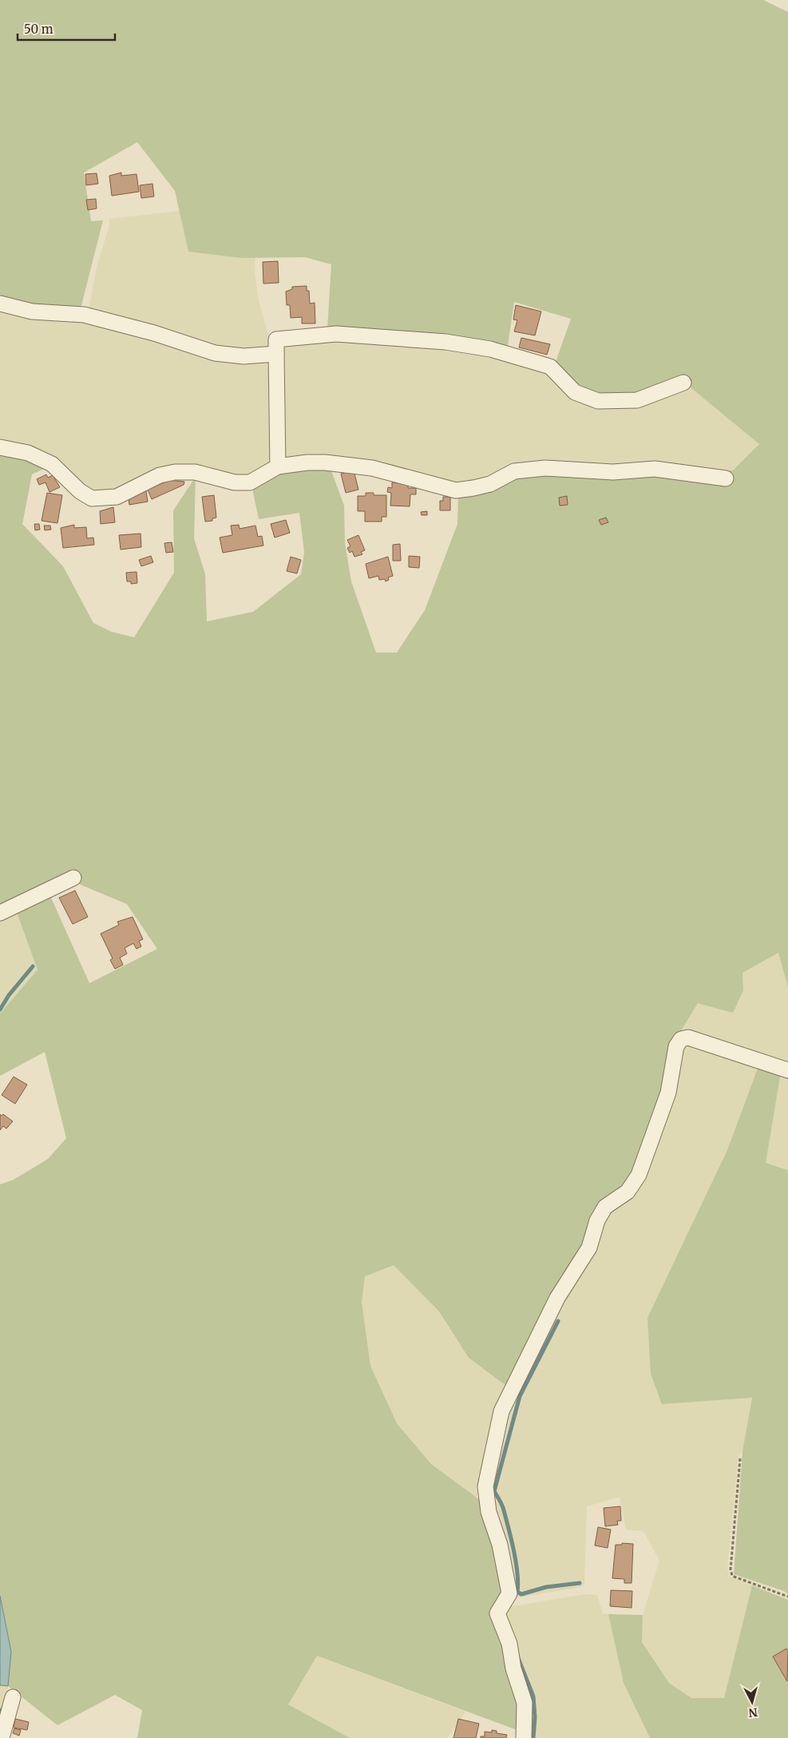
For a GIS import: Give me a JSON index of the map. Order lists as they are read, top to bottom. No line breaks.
{"scale_bar":"50 m","north":"bottom"}
